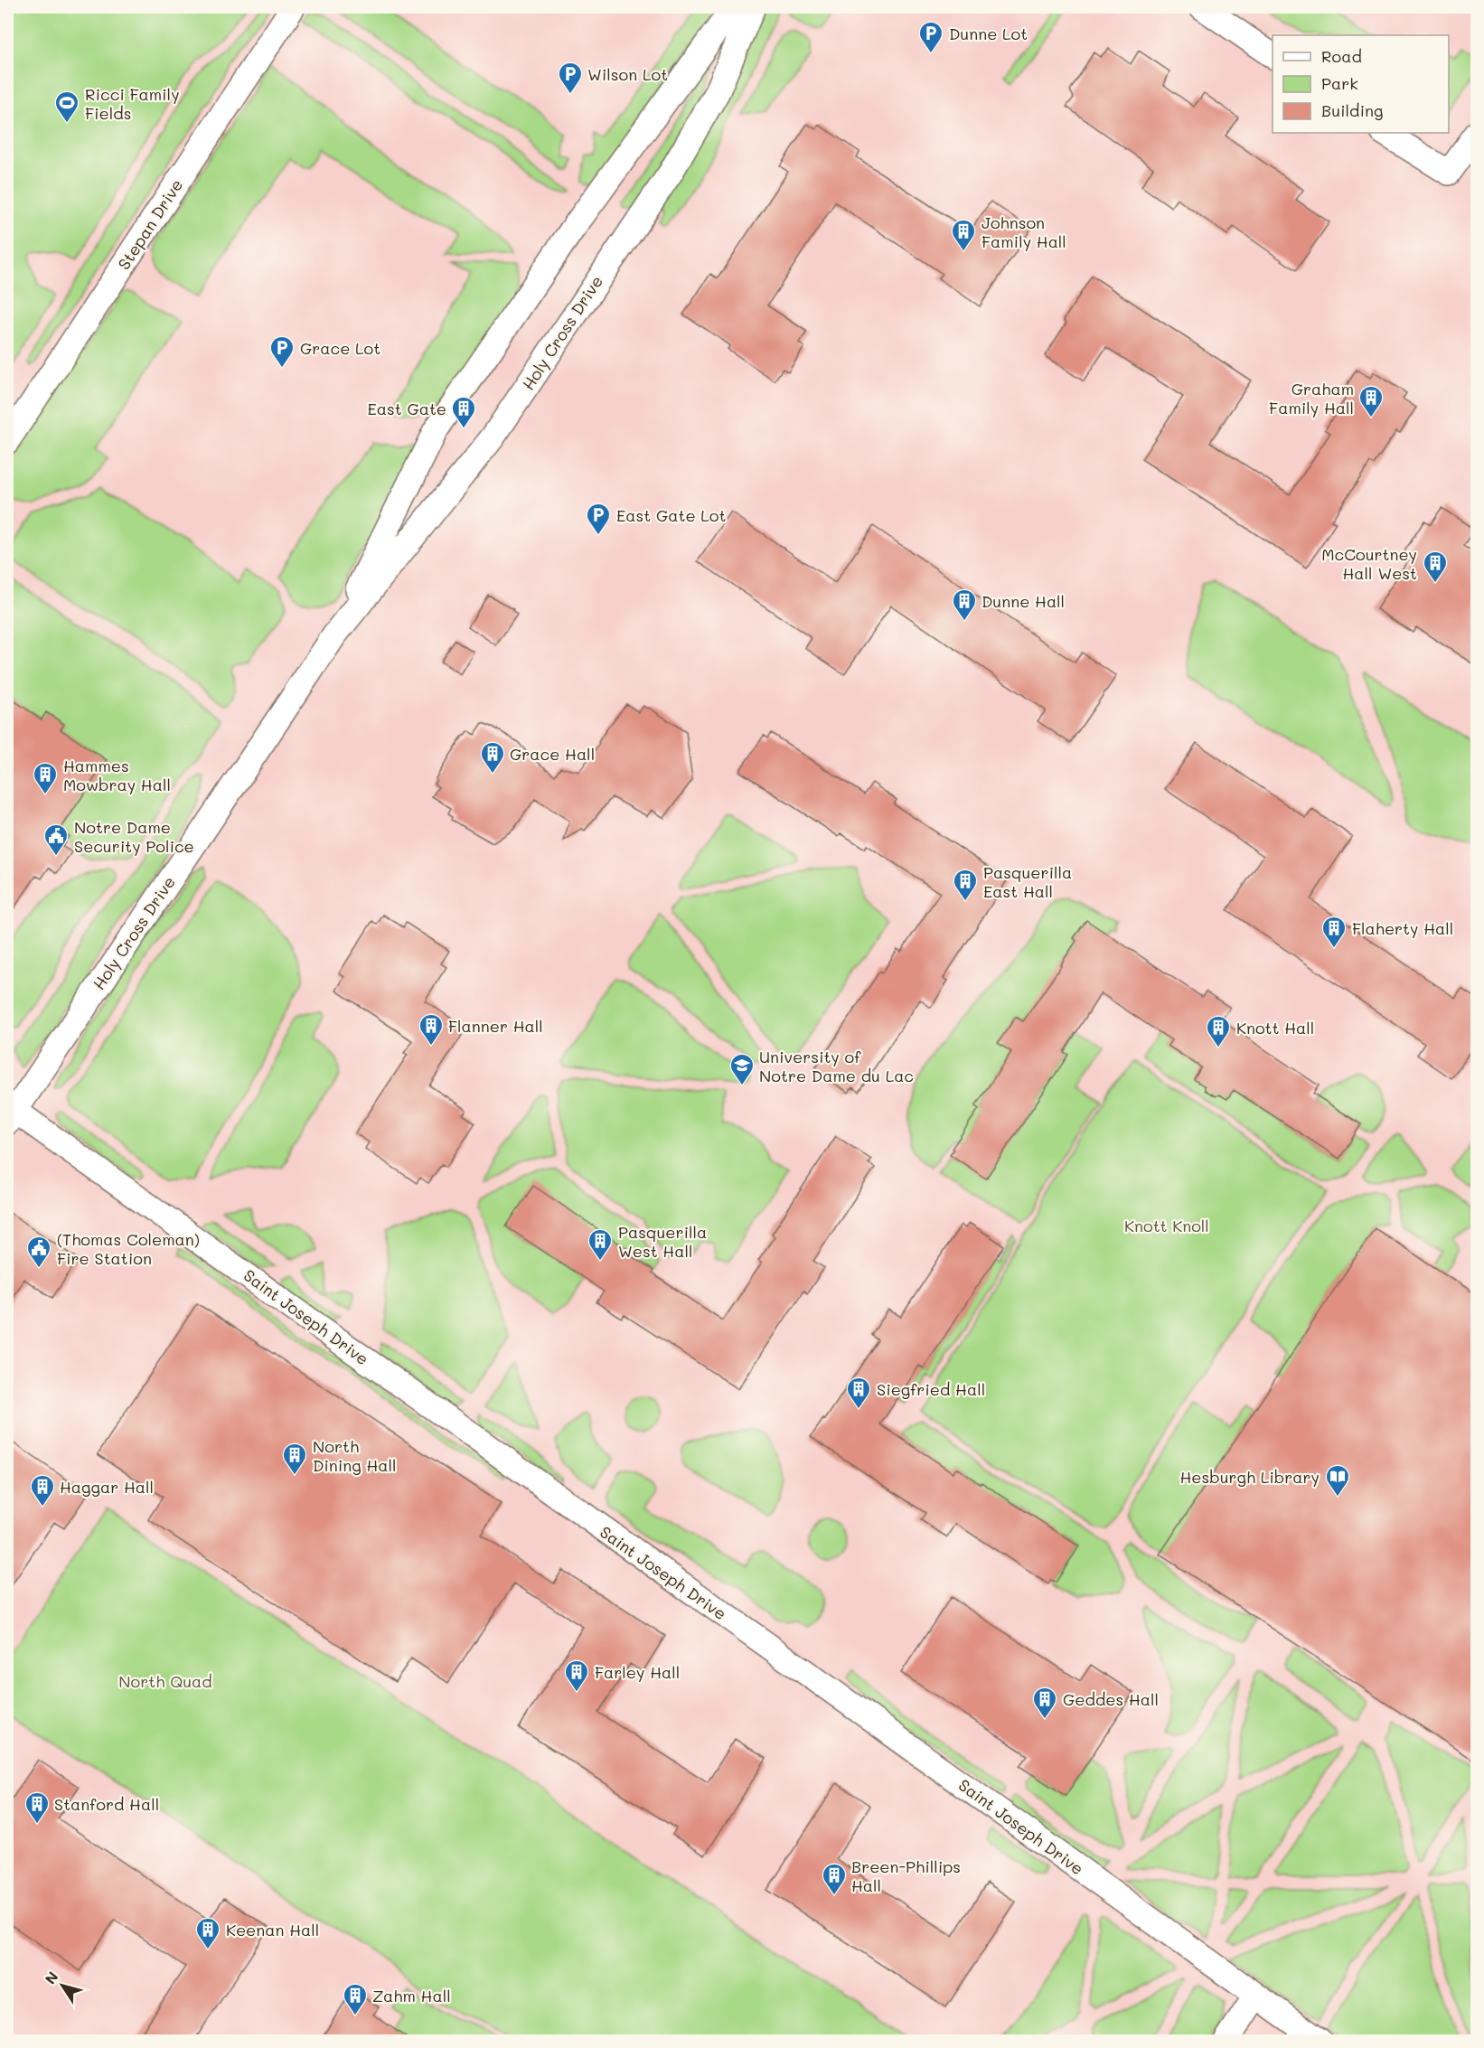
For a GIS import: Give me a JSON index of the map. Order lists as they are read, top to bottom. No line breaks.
{"streets":{"street":["Stepan Drive","Holy Cross Drive","Saint Joseph Drive"]},"crossings":[["Holy Cross Drive","Saint Joseph Drive"]],"parks":["Knott Knoll","North Quad"],"places":{"parking":["Dunne Lot","Wilson Lot","Grace Lot","East Gate Lot"],"sports":["Ricci Family Fields"],"building":["Johnson Family Hall","Graham Family Hall","East Gate","McCourtney Hall West","Dunne Hall","Grace Hall","Hammes Mowbray Hall","Pasquerilla East Hall","Flaherty Hall","Flanner Hall","Knott Hall","Pasquerilla West Hall","Siegfried Hall","North Dining Hall","Haggar Hall","Farley Hall","Geddes Hall","Stanford Hall","Breen-Phillips Hall","Keenan Hall","Zahm Hall"],"public building":["Notre Dame Security Police","(Thomas Coleman) Fire Station"],"school or university":["University of Notre Dame du Lac"],"library":["Hesburgh Library"]},"legend":["Road","Park","Building"],"north":"top left"}
